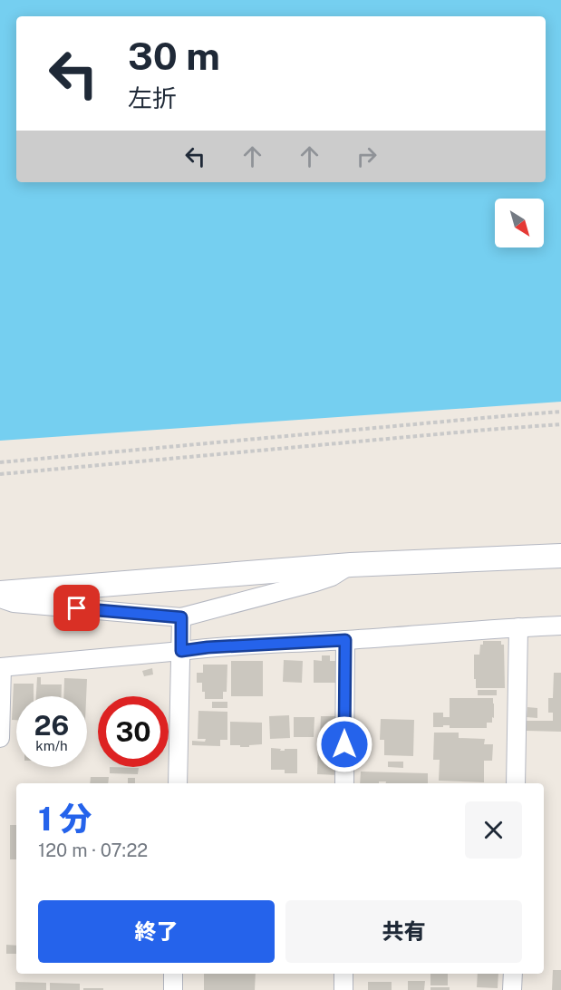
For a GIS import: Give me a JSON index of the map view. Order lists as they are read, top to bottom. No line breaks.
{"north":"bottom right","page":{"turn":["30 m","左折"],"speed":"26 km/h","limit":"30","heading":["1 分","120 m · 07:22"],"buttons":["終了","共有"]}}
